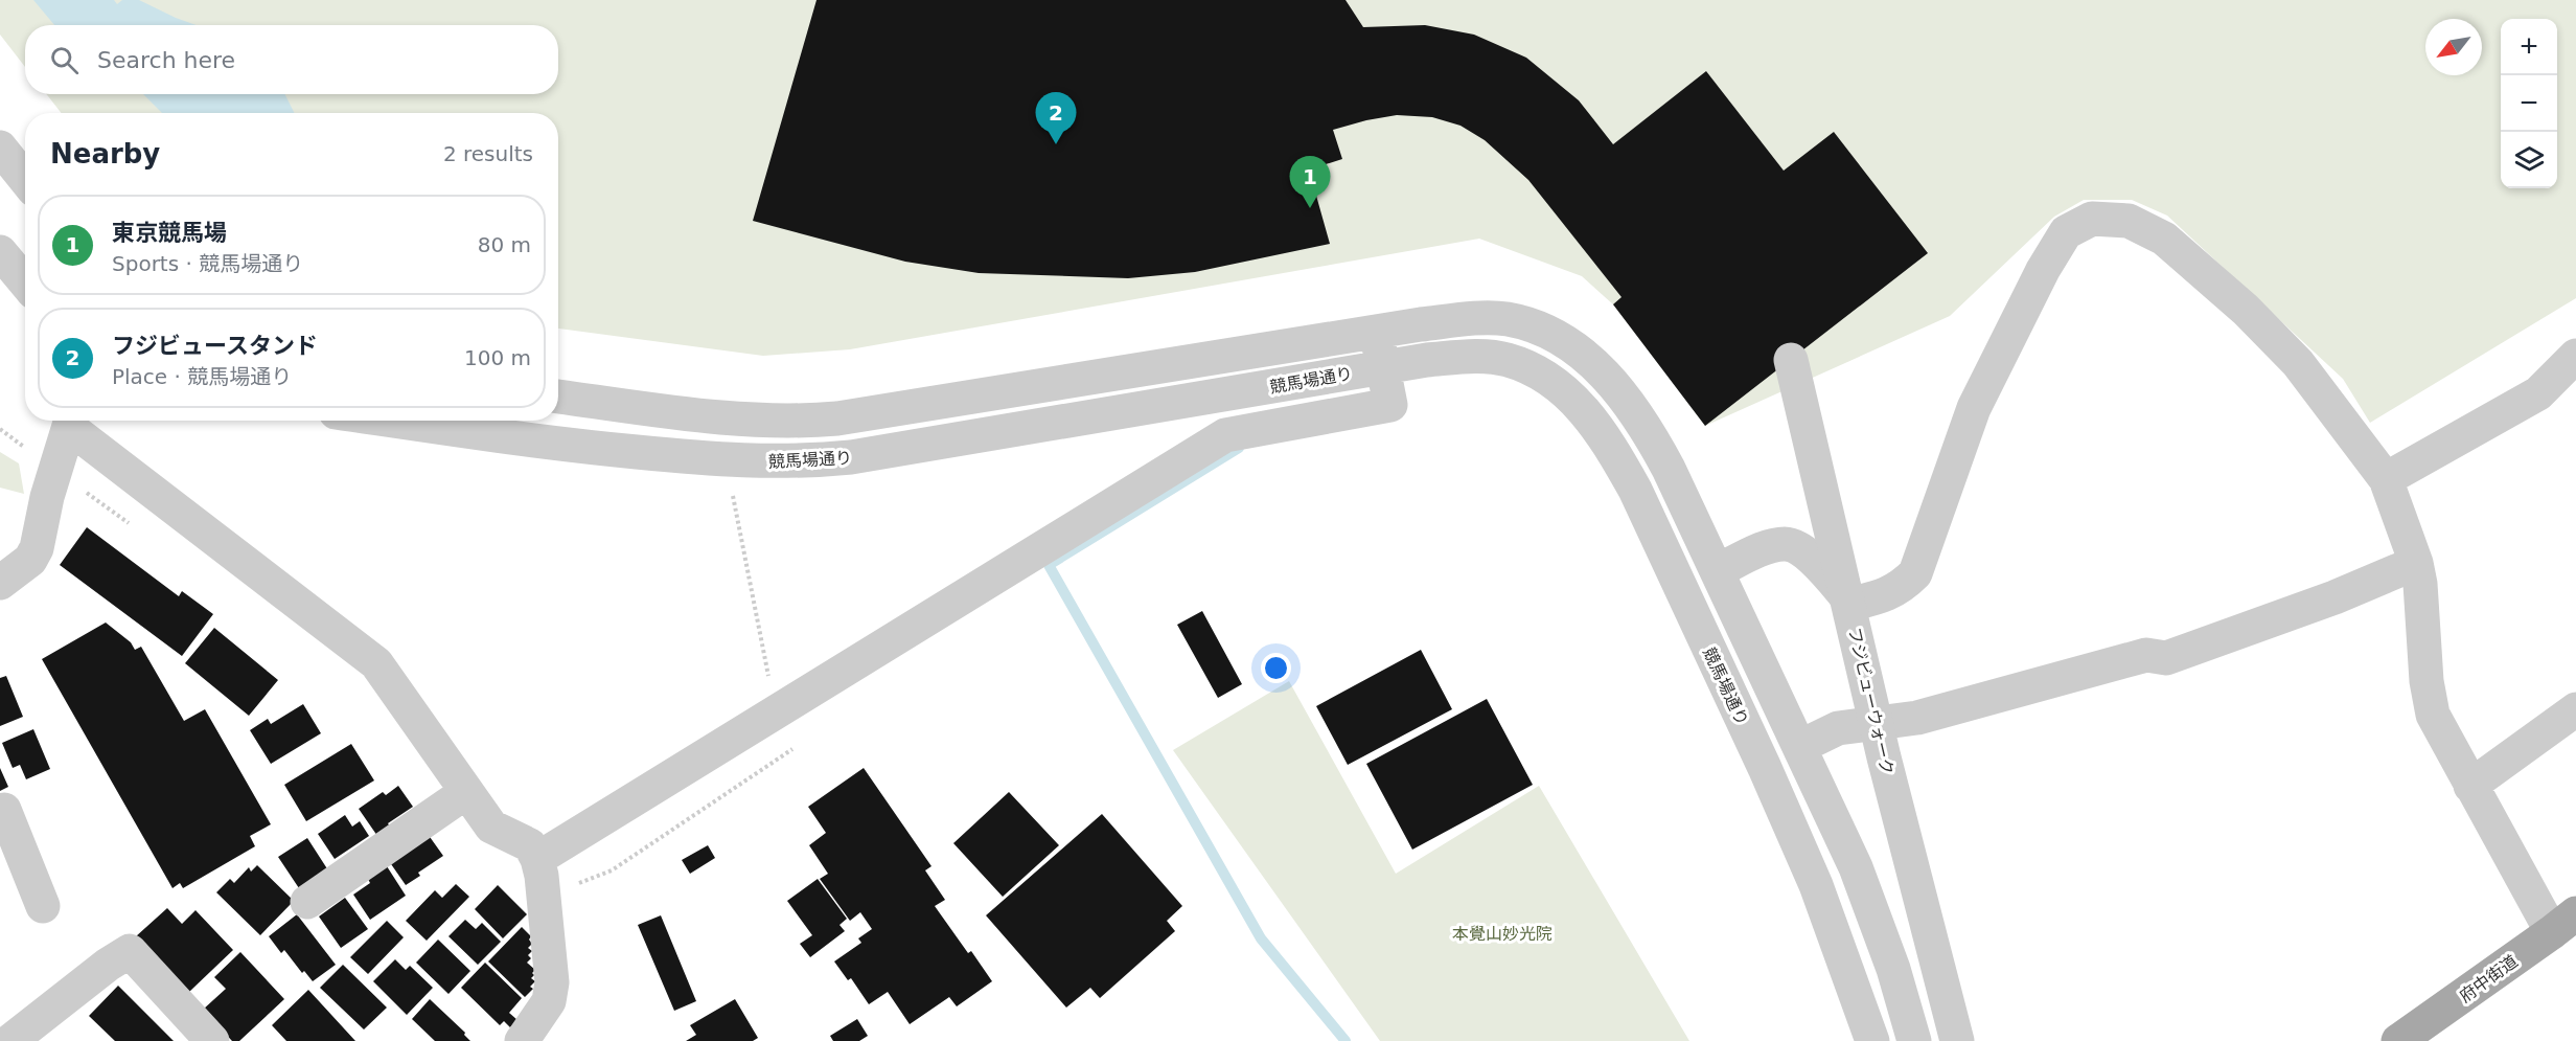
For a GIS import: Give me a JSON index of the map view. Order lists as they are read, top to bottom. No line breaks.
{"streets":{"main road":["府中街道"],"street":["競馬場通り","フジビューウォーク"]},"parks":["本覺山妙光院"],"north":"bottom left","page":{"map_buttons":["+","−"],"search":"Search here","pins":["2","1"],"heading":["Nearby","2 results"],"list":[{"mark":"1","name":"東京競馬場","note":"Sports · 競馬場通り","value":"80 m"},{"mark":"2","name":"フジビュースタンド","note":"Place · 競馬場通り","value":"100 m"}]}}
